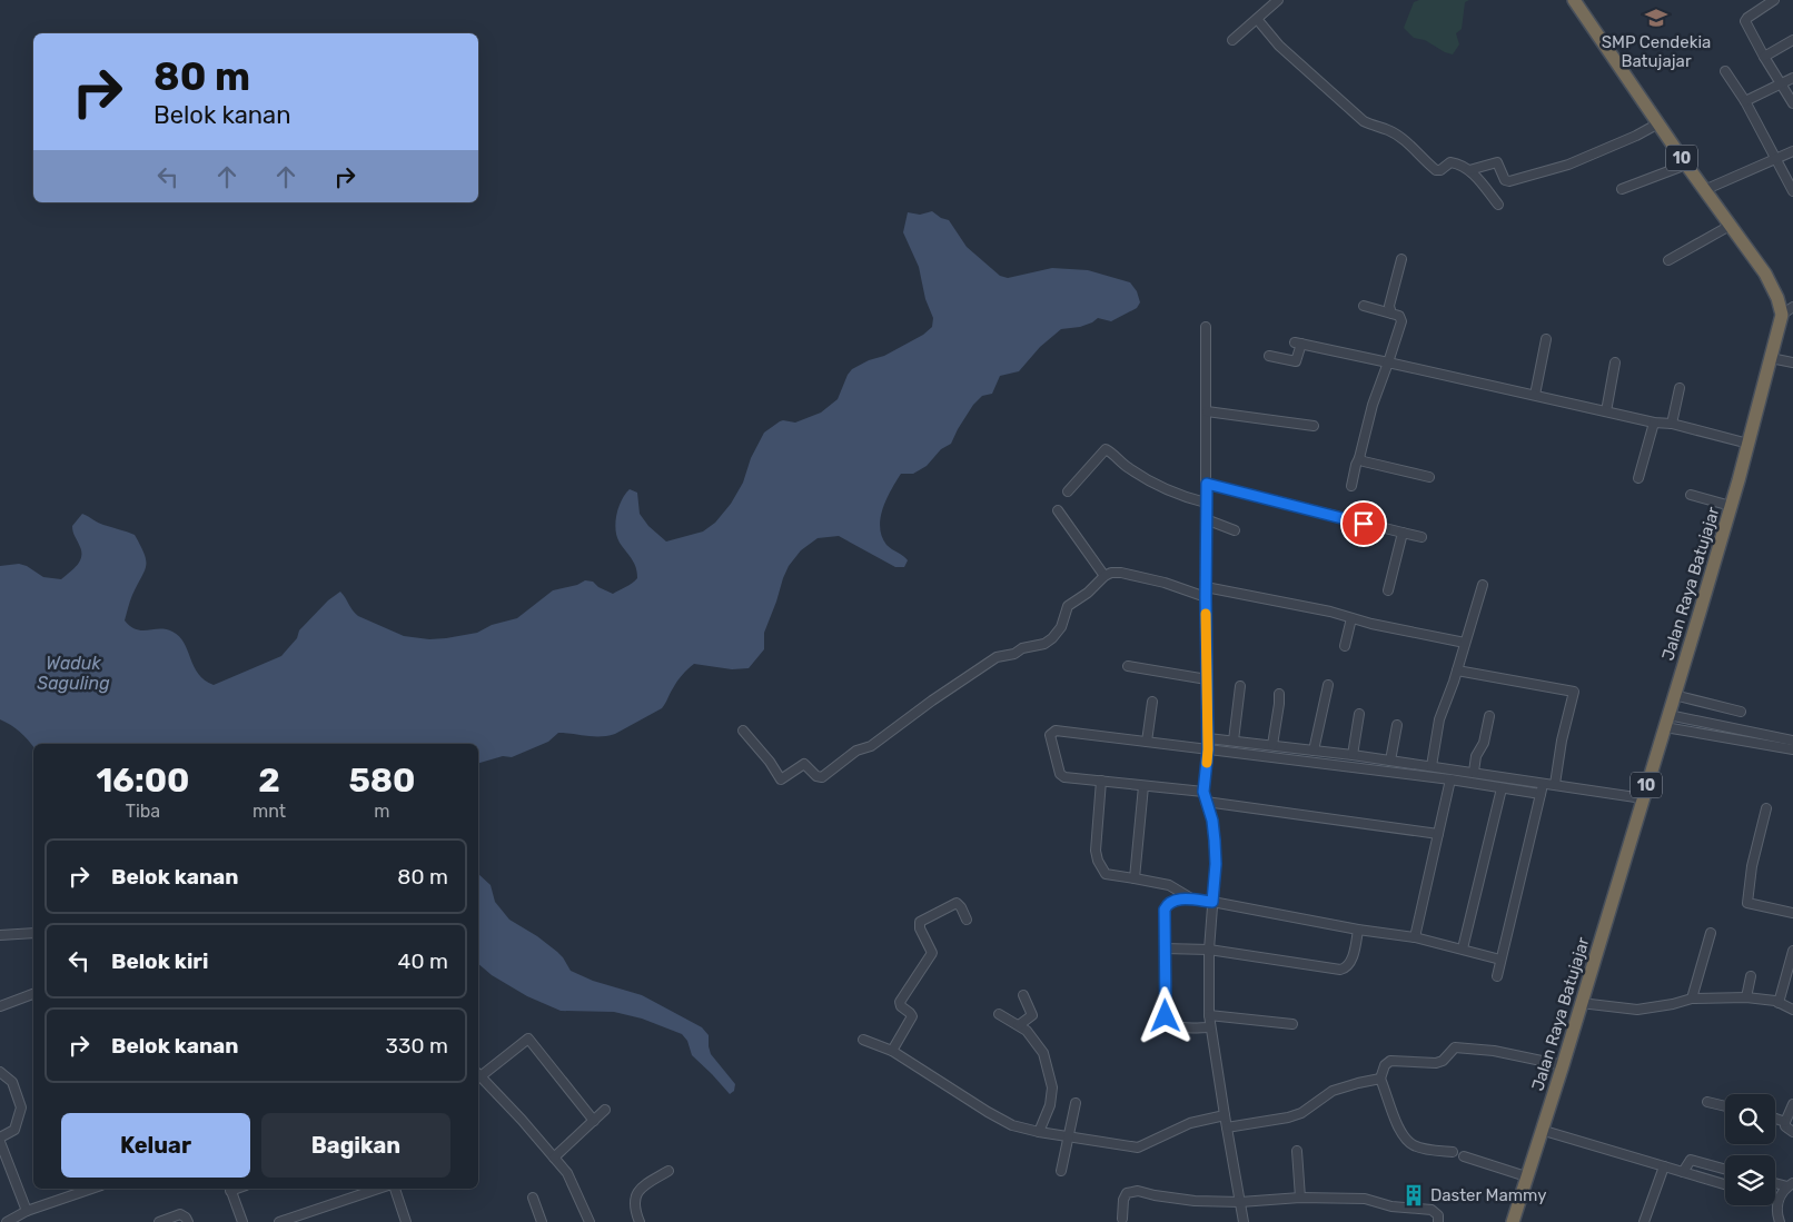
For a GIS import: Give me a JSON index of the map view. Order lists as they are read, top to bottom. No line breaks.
{"streets":{"highway":["10","Jalan Raya Batujajar"]},"crossings":[["10","Jalan Raya Batujajar"]],"water":["Waduk Saguling"],"places":{"school or university":["SMP Cendekia Batujajar"],"building":["Daster Mammy"]},"page":{"turn":["80 m","Belok kanan"],"eta":["16:00","Tiba","2","mnt","580","m"],"list":[{"name":"Belok kanan","value":"80 m"},{"name":"Belok kiri","value":"40 m"},{"name":"Belok kanan","value":"330 m"}],"buttons":["Keluar","Bagikan"]}}
